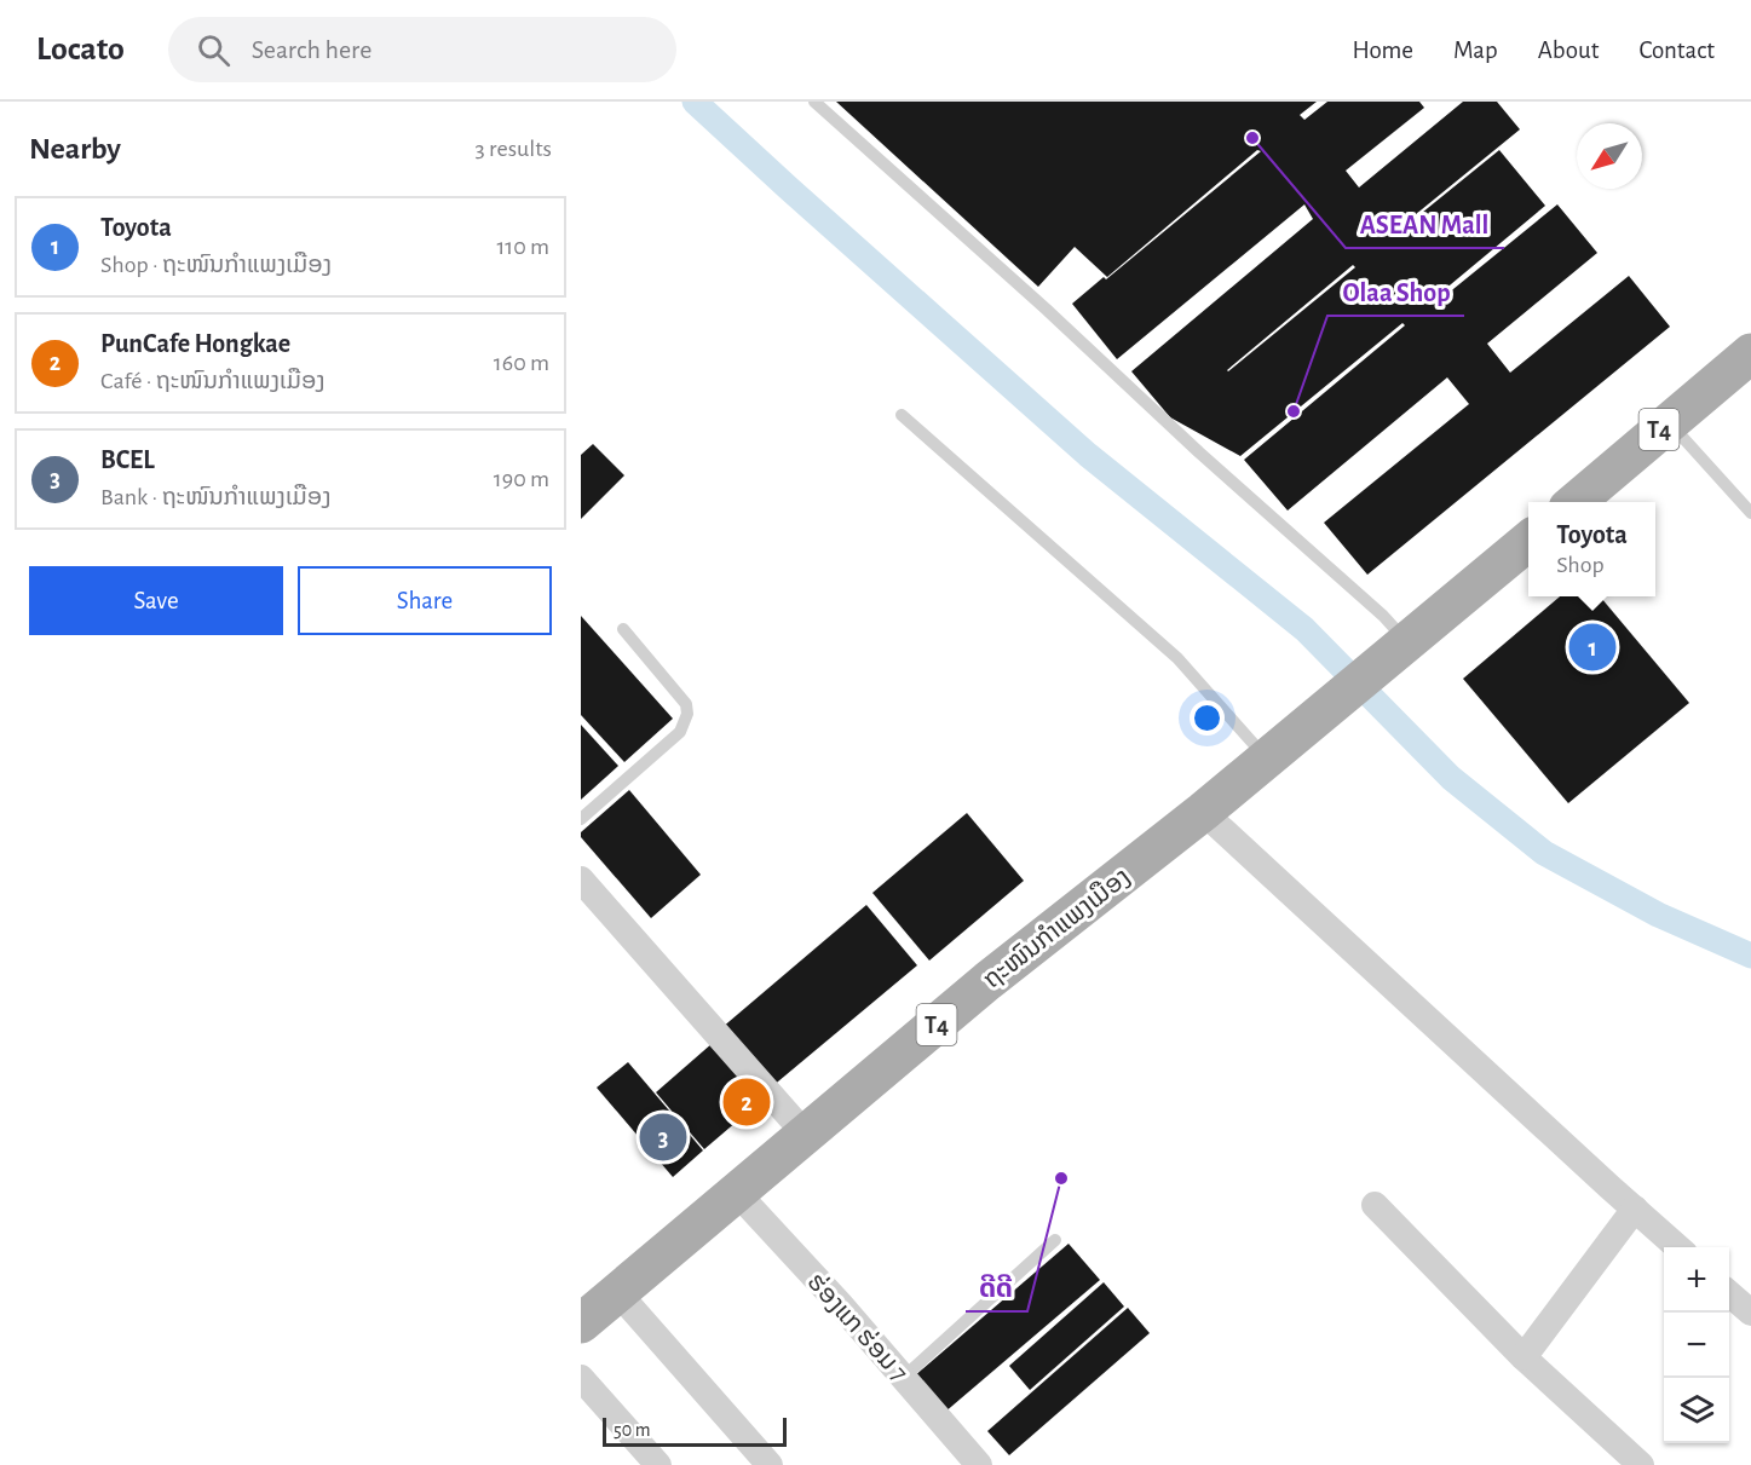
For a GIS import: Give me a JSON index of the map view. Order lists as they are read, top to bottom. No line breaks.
{"streets":{"main road":["T4","ຖະໜົນກຳແພງເມືອງ"],"street":["ຮ່ອງແກ ຮ່ອມ 7"]},"crossings":[["ຖະໜົນກຳແພງເມືອງ","ຮ່ອງແກ ຮ່ອມ 7"]],"places":["ASEAN Mall","Olaa Shop","ດີດີ"],"scale_bar":"50 m","north":"bottom left","page":{"header":"Locato","search":"Search here","nav":["Home","Map","About","Contact"],"heading":["Nearby","3 results"],"list":[{"mark":"1","name":"Toyota","note":"Shop · ຖະໜົນກຳແພງເມືອງ","value":"110 m"},{"mark":"2","name":"PunCafe Hongkae","note":"Café · ຖະໜົນກຳແພງເມືອງ","value":"160 m"},{"mark":"3","name":"BCEL","note":"Bank · ຖະໜົນກຳແພງເມືອງ","value":"190 m"}],"popup":["Toyota","Shop"],"buttons":["Save","Share"],"pins":["1","2","3"],"map_buttons":["+","−"],"scale":"50 m"}}
